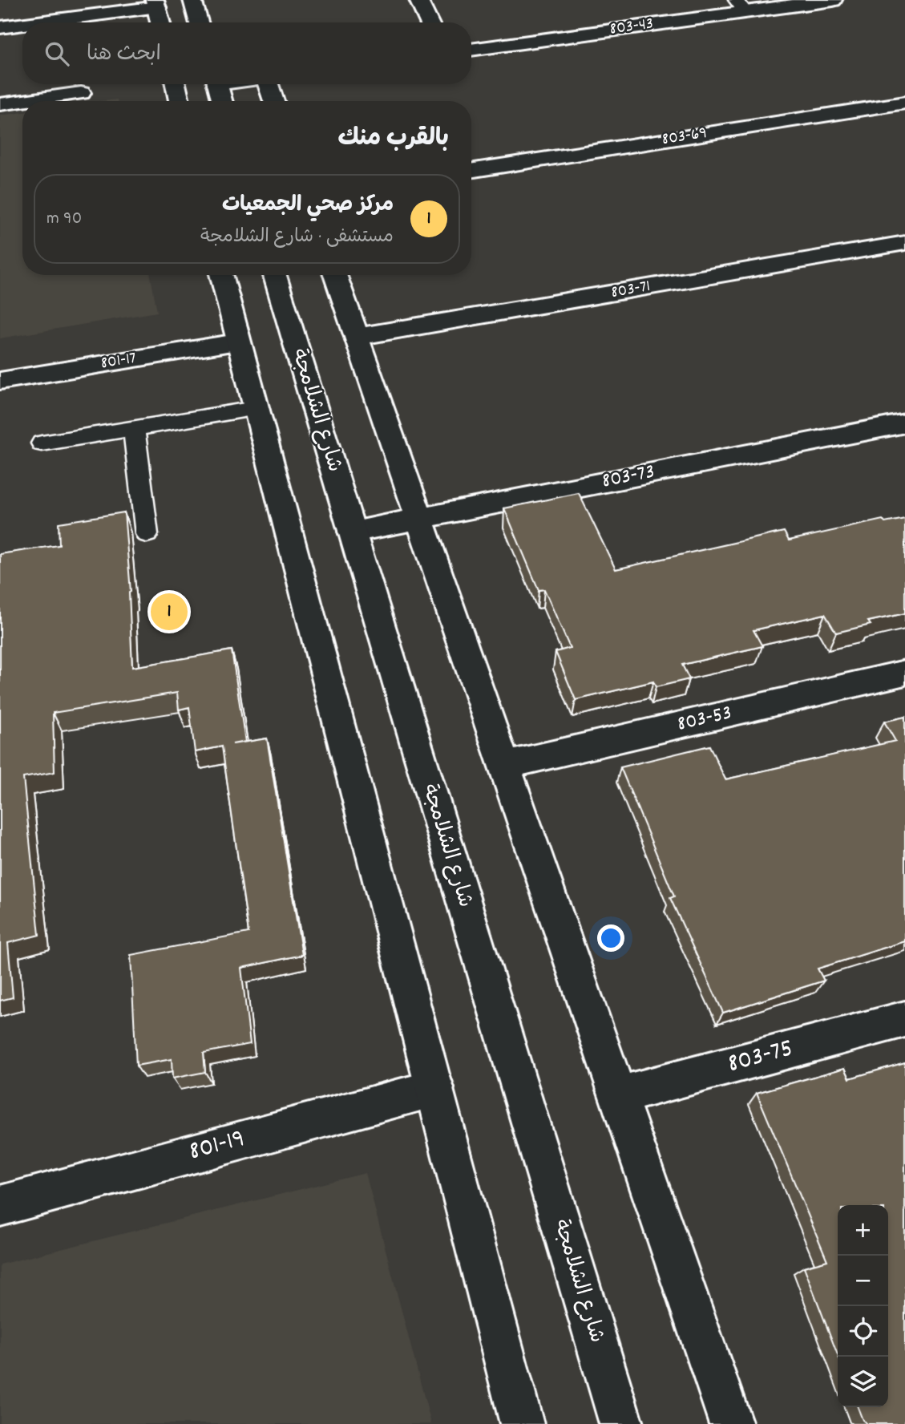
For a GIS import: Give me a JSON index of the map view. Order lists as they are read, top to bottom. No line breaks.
{"streets":{"street":["803-43","803-69","803-71","801-17","شارع الشلامجة","803-73","803-53","803-75","801-19"]},"crossings":[["شارع الشلامجة","803-73"]],"page":{"search":"ابحث هنا","heading":"بالقرب منك","list":[{"mark":"1","name":"مركز صحي الجمعيات","note":"مستشفى · شارع الشلامجة","value":"90 m"}],"pins":"1","map_buttons":["+","−"]}}
